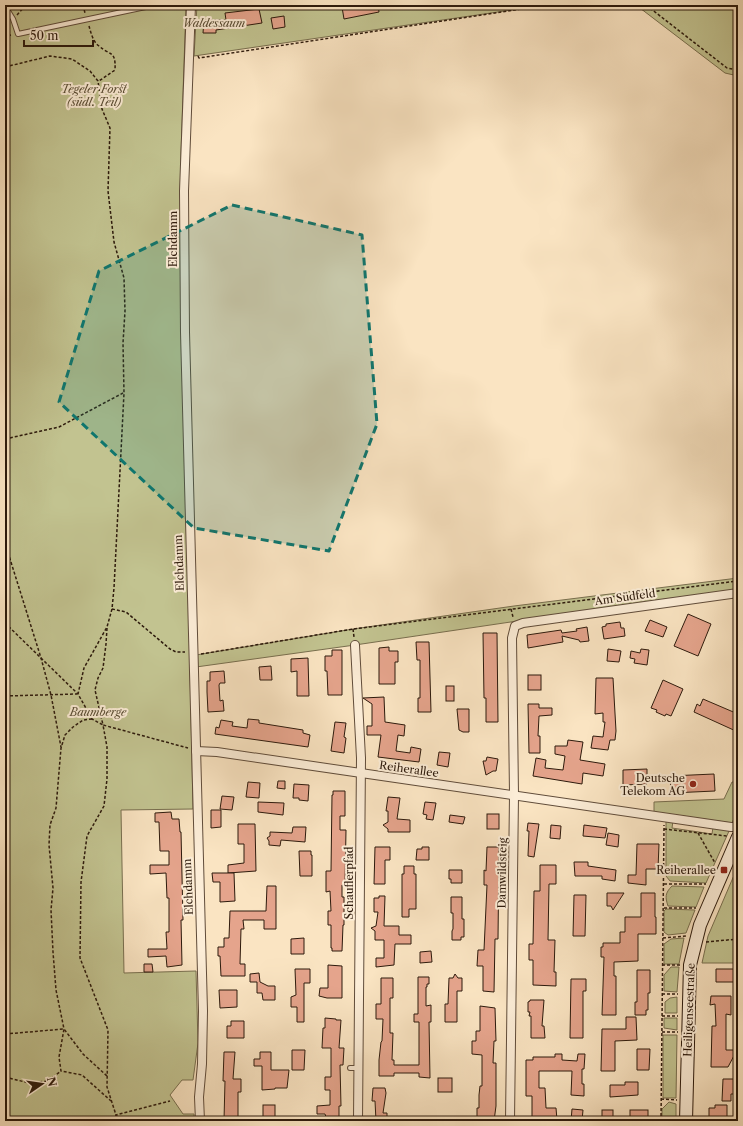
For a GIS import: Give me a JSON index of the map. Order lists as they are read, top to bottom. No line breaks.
{"streets":{"main road":["Heiligenseestraße"],"street":["Elchdamm","Am Südfeld","Reiherallee","Damwildsteig","Schauflerpfad"]},"crossings":[["Elchdamm","Reiherallee"],["Am Südfeld","Damwildsteig"],["Reiherallee","Damwildsteig"],["Reiherallee","Schauflerpfad"]],"parks":["Waldessaum","Tegeler Forst (südl. Teil)","Baumberge"],"places":{"other":["Deutsche Telekom AG"],"transit":["Reiherallee"]},"scale_bar":"50 m","north":"right"}
